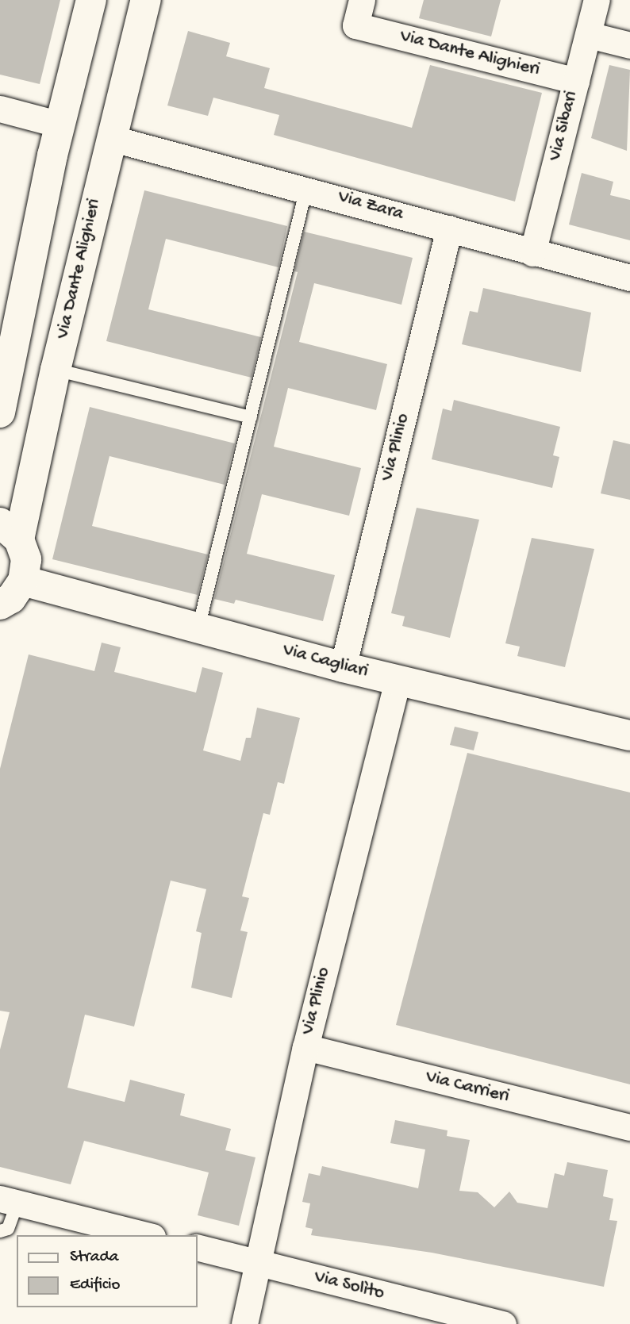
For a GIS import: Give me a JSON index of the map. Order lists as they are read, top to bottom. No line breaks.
{"streets":{"street":["Via Dante Alighieri","Via Sibari","Via Zara","Via Plinio","Via Cagliari","Via Carrieri","Via Solìto"]},"crossings":[["Via Dante Alighieri","Via Sibari"],["Via Dante Alighieri","Via Zara"],["Via Sibari","Via Zara"],["Via Zara","Via Plinio"],["Via Plinio","Via Cagliari"],["Via Plinio","Via Carrieri"],["Via Plinio","Via Solìto"]],"legend":["Strada","Edificio"]}
